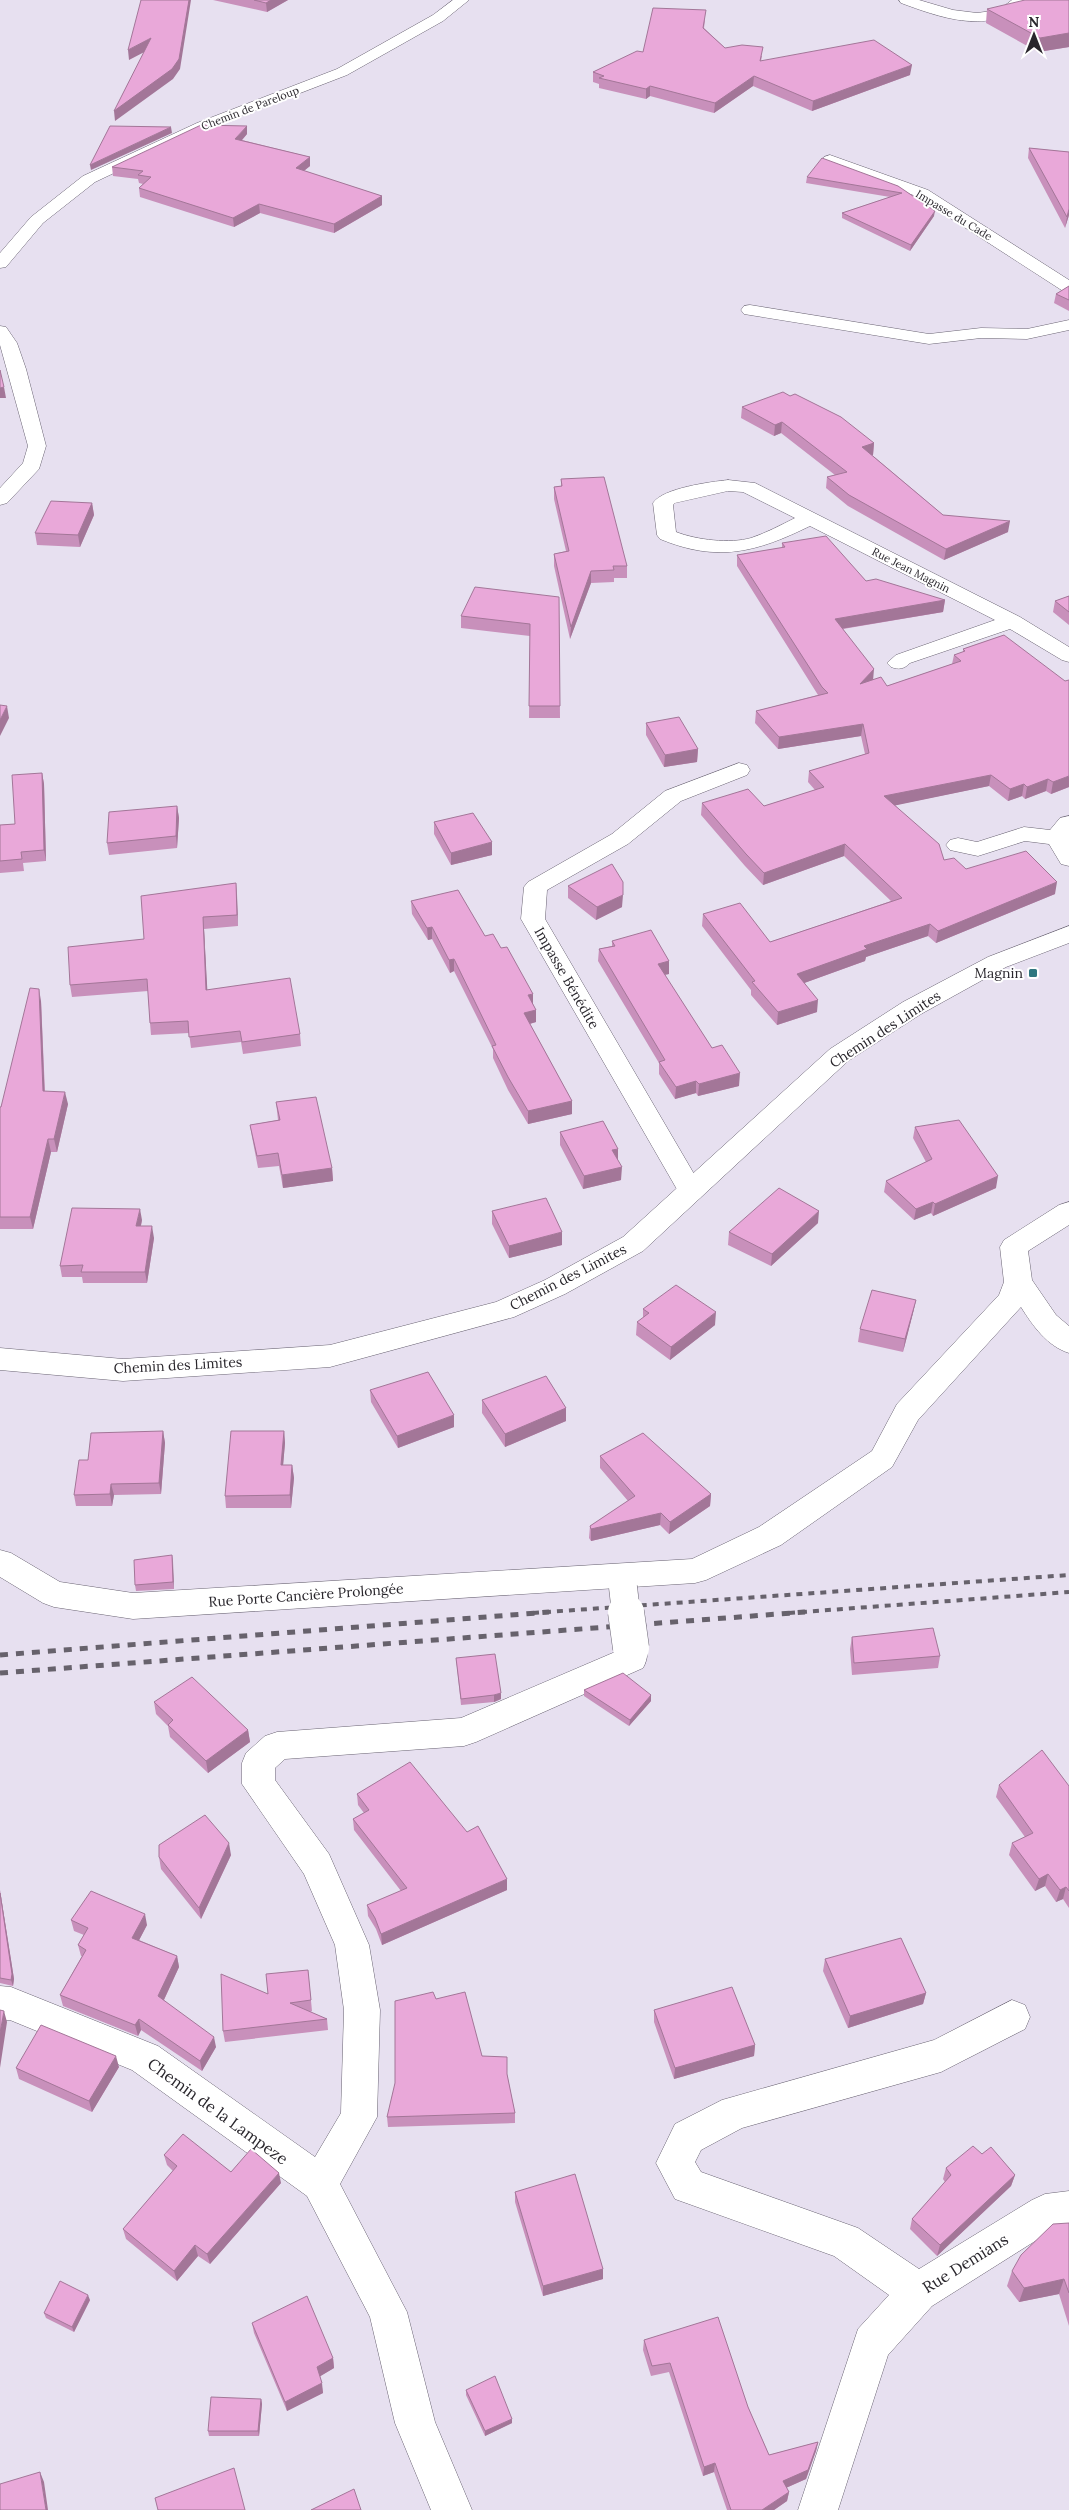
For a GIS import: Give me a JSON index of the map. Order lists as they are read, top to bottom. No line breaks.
{"streets":{"street":["Chemin de Pareloup","Impasse du Cade","Rue Jean Magnin","Impasse Bénédite","Chemin des Limites","Rue Porte Cancière Prolongée","Chemin de la Lampeze","Rue Demians"]},"crossings":[["Impasse Bénédite","Chemin des Limites"]],"places":{"transit":["Magnin"]},"north":"top"}
